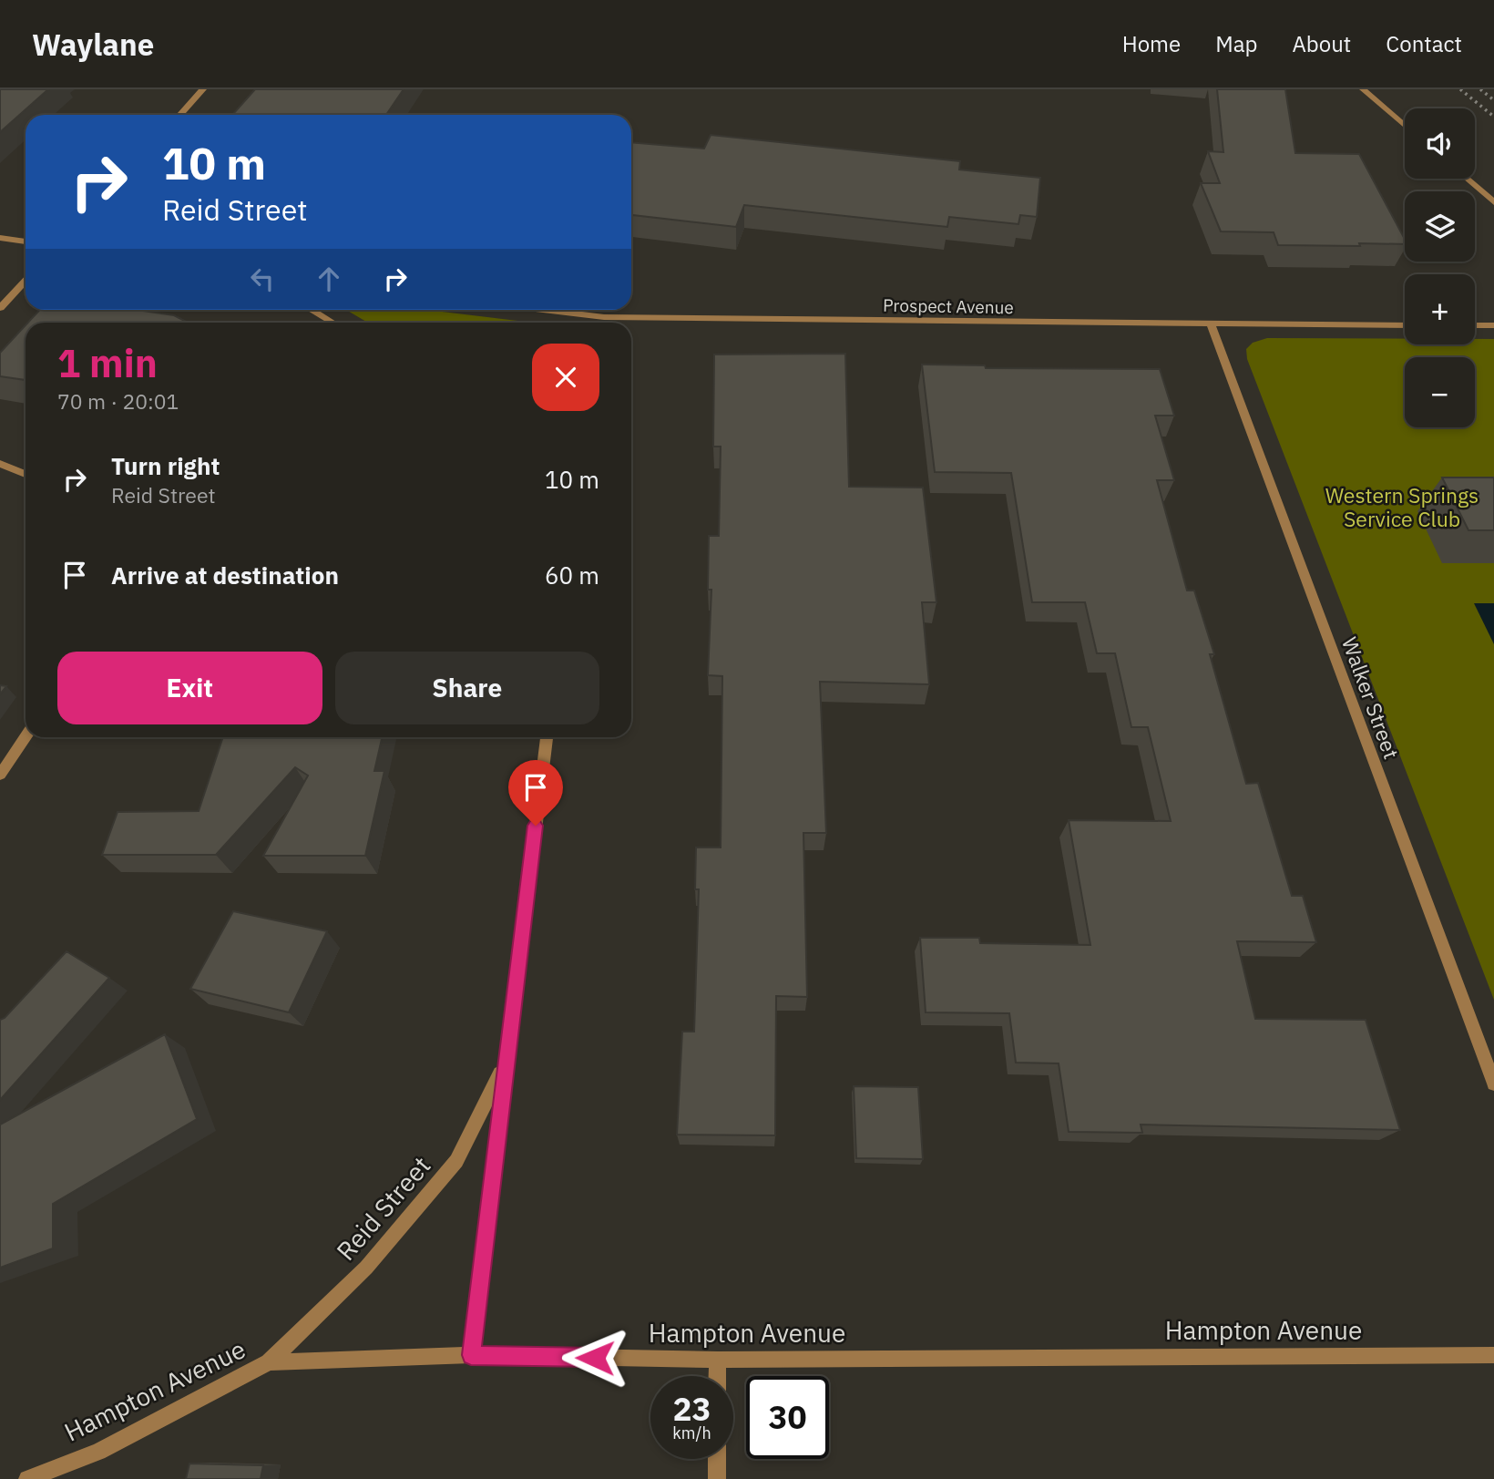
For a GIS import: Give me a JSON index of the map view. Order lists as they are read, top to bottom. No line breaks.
{"streets":{"street":["Prospect Avenue","Walker Street","Reid Street","Hampton Avenue"]},"crossings":[["Prospect Avenue","Walker Street"],["Reid Street","Hampton Avenue"]],"parks":["Western Springs Service Club"],"page":{"header":"Waylane","nav":["Home","Map","About","Contact"],"map_buttons":["+","−"],"turn":["10 m","Reid Street"],"heading":["1 min","70 m · 20:01"],"list":[{"name":"Turn right","note":"Reid Street","value":"10 m"},{"name":"Arrive at destination","value":"60 m"}],"buttons":["Exit","Share"],"speed":"23 km/h","limit":"30"}}
